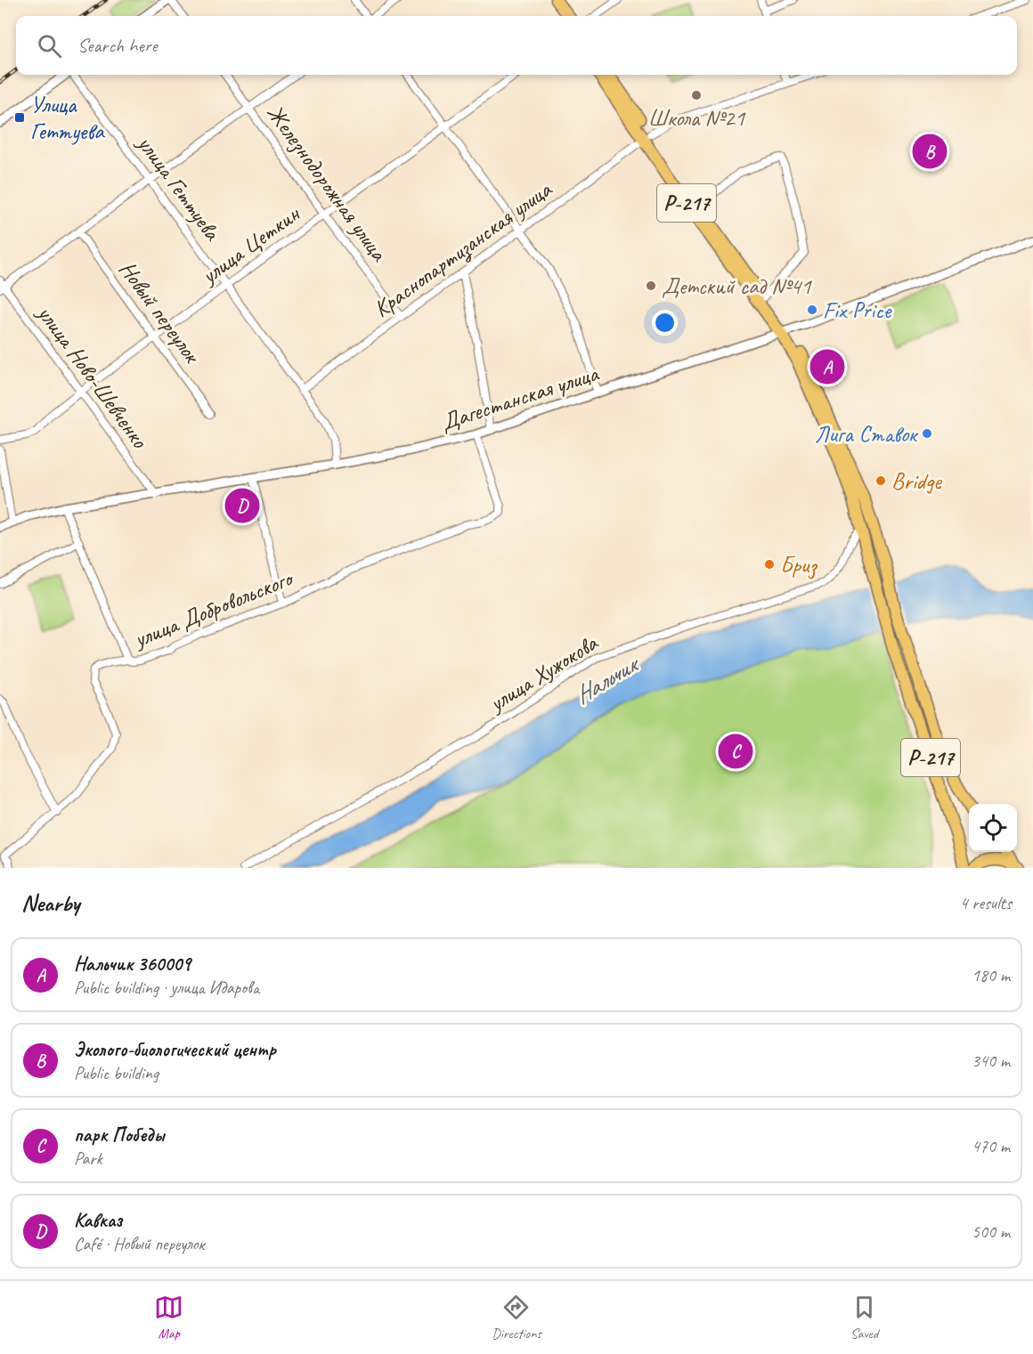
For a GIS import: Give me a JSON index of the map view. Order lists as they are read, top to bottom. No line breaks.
{"streets":{"main road":["Р-217"],"street":["Железнодорожная улица","улица Геттуева","улица Цеткин","Краснопартизанская улица","Новый переулок","улица Ново-Шевченко","Дагестанская улица","улица Добровольского","улица Хужокова"]},"crossings":[["Железнодорожная улица","улица Цеткин"],["Железнодорожная улица","Краснопартизанская улица"],["улица Геттуева","улица Цеткин"],["улица Геттуева","Краснопартизанская улица"],["улица Геттуева","Дагестанская улица"],["Р-217","Краснопартизанская улица"],["Р-217","Дагестанская улица"],["Р-217","улица Хужокова"],["улица Цеткин","Новый переулок"],["улица Цеткин","улица Ново-Шевченко"],["улица Ново-Шевченко","Дагестанская улица"],["Дагестанская улица","улица Добровольского"]],"water":["Нальчик"],"places":{"other":["Школа №21","Детский сад №41","Fix Price","Лига Ставок","Bridge","Бриз"],"transit":["Улица Геттуева"]},"page":{"search":"Search here","pins":["B","A","D","C"],"heading":["Nearby","4 results"],"list":[{"mark":"A","name":"Нальчик 360009","note":"Public building · улица Идарова","value":"180 m"},{"mark":"B","name":"Эколого-биологический центр","note":"Public building","value":"340 m"},{"mark":"C","name":"парк Победы","note":"Park","value":"470 m"},{"mark":"D","name":"Кавказ","note":"Café · Новый переулок","value":"500 m"}],"nav":["Map","Directions","Saved"]}}
